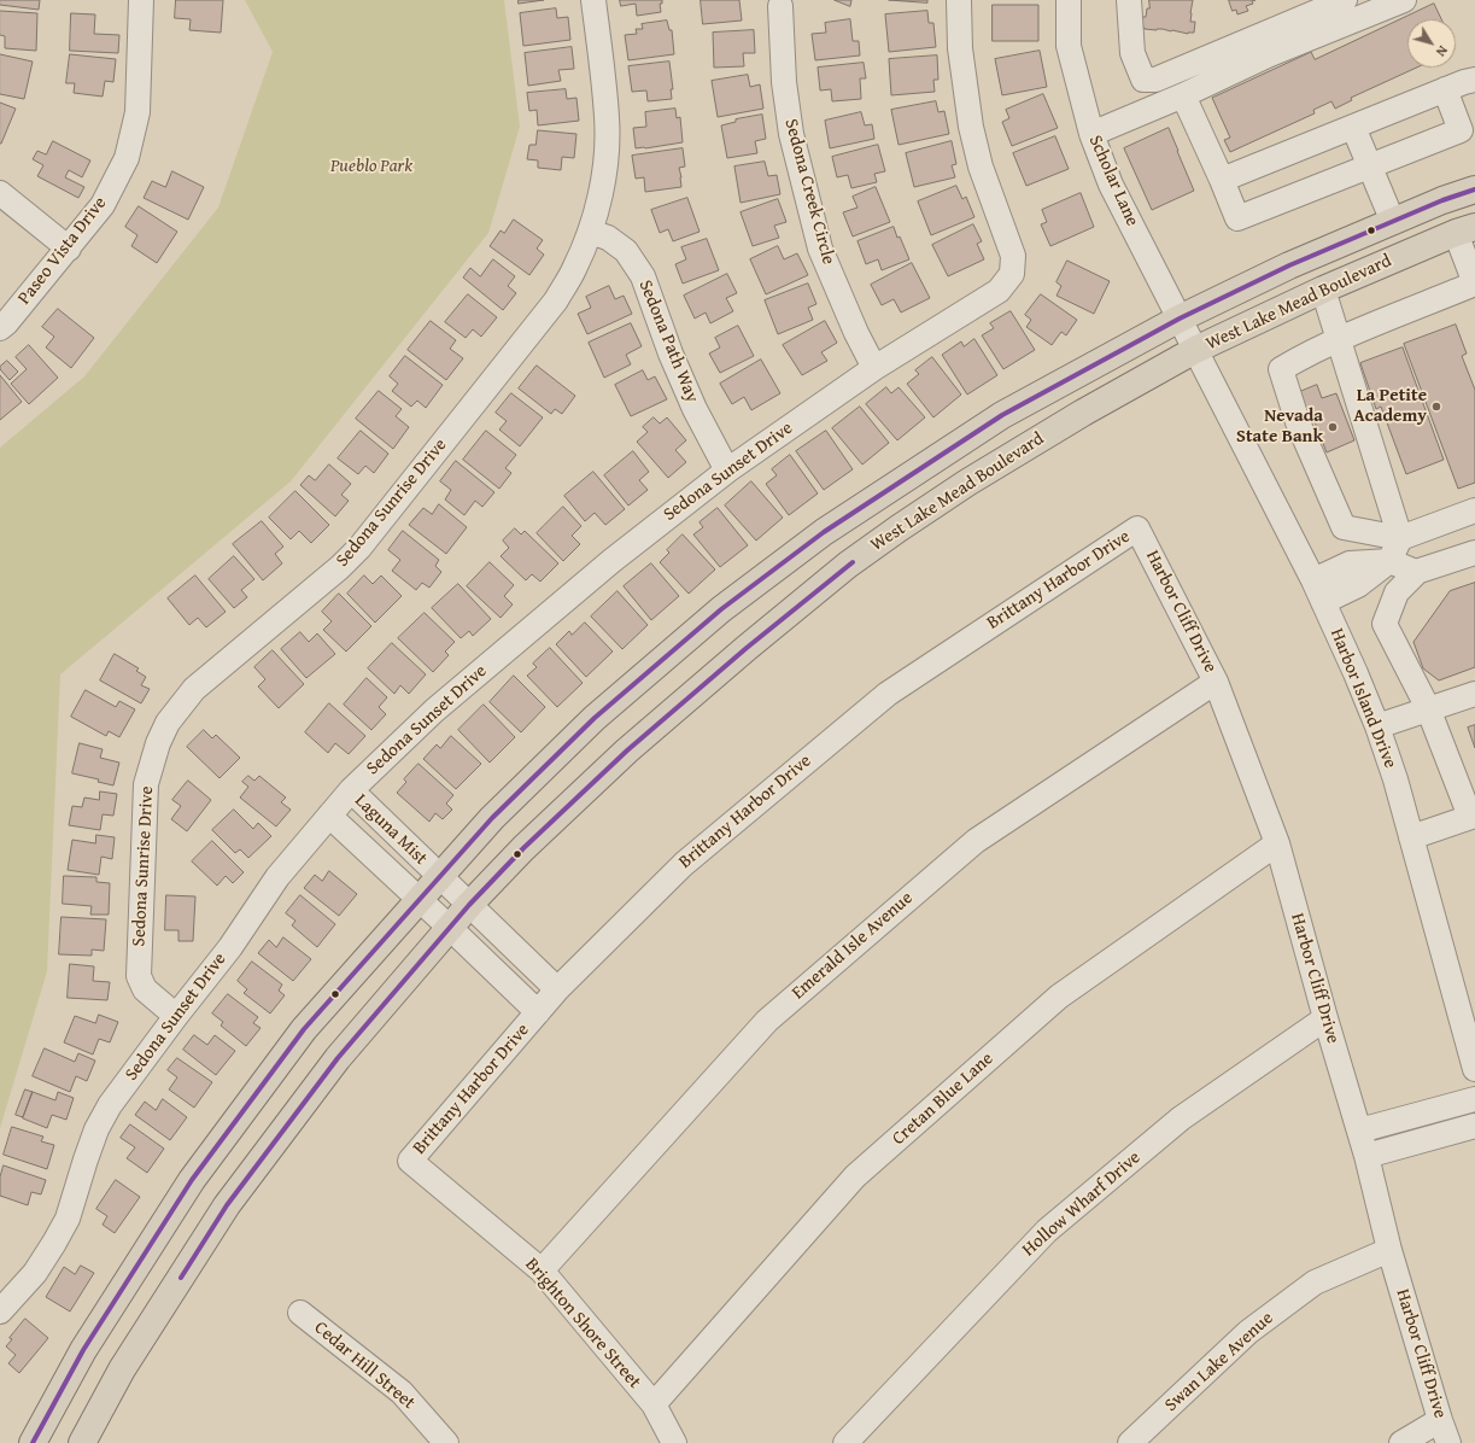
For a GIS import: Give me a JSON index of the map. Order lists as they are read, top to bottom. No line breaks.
{"streets":{"main road":["West Lake Mead Boulevard"],"street":["Scholar Lane","Sedona Creek Circle","Paseo Vista Drive","Sedona Path Way","Sedona Sunset Drive","Sedona Sunrise Drive","Brittany Harbor Drive","Harbor Cliff Drive","Harbor Island Drive","Laguna Mist","Emerald Isle Avenue","Cretan Blue Lane","Hollow Wharf Drive","Brighton Shore Street","Swan Lake Avenue","Cedar Hill Street"]},"crossings":[["Scholar Lane","West Lake Mead Boulevard"],["Scholar Lane","Harbor Island Drive"],["Sedona Creek Circle","Sedona Sunset Drive"],["West Lake Mead Boulevard","Harbor Island Drive"],["West Lake Mead Boulevard","Laguna Mist"],["Sedona Path Way","Sedona Sunset Drive"],["Sedona Path Way","Sedona Sunrise Drive"],["Sedona Sunset Drive","Sedona Sunrise Drive"],["Sedona Sunset Drive","Laguna Mist"],["Brittany Harbor Drive","Harbor Cliff Drive"],["Brittany Harbor Drive","Laguna Mist"],["Brittany Harbor Drive","Brighton Shore Street"],["Harbor Cliff Drive","Emerald Isle Avenue"],["Harbor Cliff Drive","Cretan Blue Lane"],["Harbor Cliff Drive","Hollow Wharf Drive"],["Harbor Cliff Drive","Swan Lake Avenue"],["Emerald Isle Avenue","Brighton Shore Street"],["Cretan Blue Lane","Brighton Shore Street"]],"parks":["Pueblo Park"],"places":["La Petite Academy","Nevada State Bank"],"north":"bottom right"}
